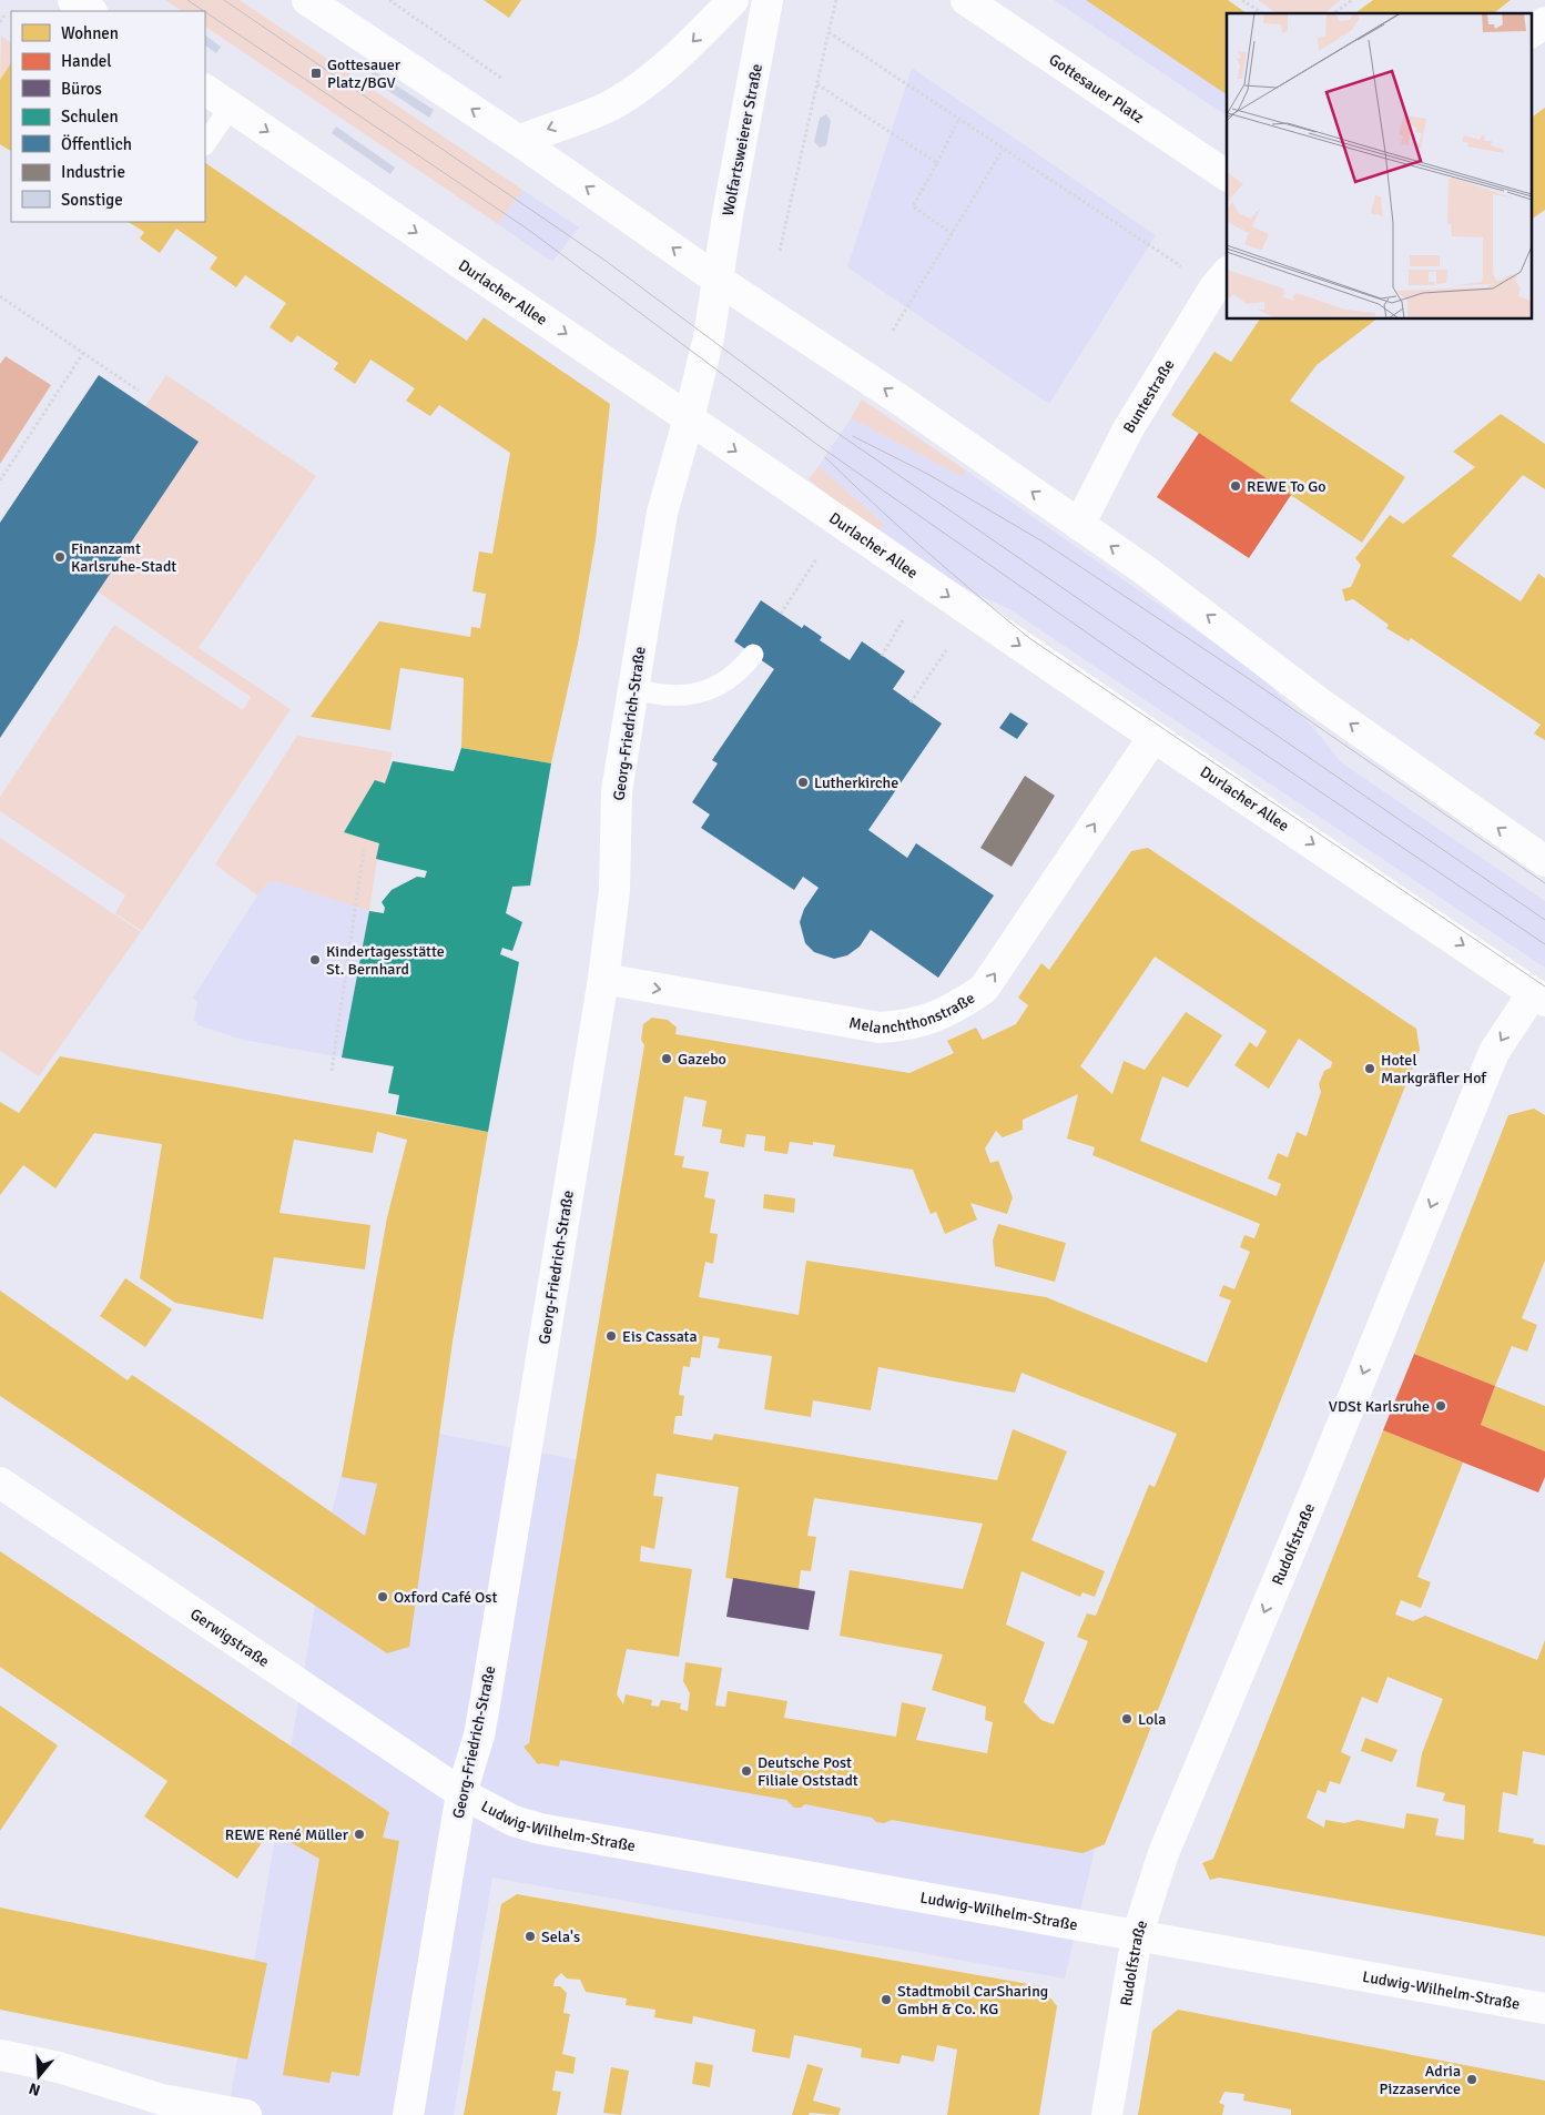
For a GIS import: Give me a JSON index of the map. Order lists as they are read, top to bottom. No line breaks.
{"streets":{"street":["Gottesauer Platz","Wolfartsweierer Straße","Durlacher Allee","Buntestraße","Georg-Friedrich-Straße","Melanchthonstraße","Rudolfstraße","Gerwigstraße","Ludwig-Wilhelm-Straße"]},"crossings":[["Wolfartsweierer Straße","Durlacher Allee"],["Wolfartsweierer Straße","Georg-Friedrich-Straße"],["Durlacher Allee","Georg-Friedrich-Straße"],["Durlacher Allee","Melanchthonstraße"],["Durlacher Allee","Rudolfstraße"],["Georg-Friedrich-Straße","Melanchthonstraße"],["Georg-Friedrich-Straße","Gerwigstraße"],["Georg-Friedrich-Straße","Ludwig-Wilhelm-Straße"],["Rudolfstraße","Ludwig-Wilhelm-Straße"],["Gerwigstraße","Ludwig-Wilhelm-Straße"]],"one_way":["Melanchthonstraße","Rudolfstraße"],"places":{"transit":["Gottesauer Platz/BGV"],"other":["REWE To Go","Finanzamt Karlsruhe-Stadt","Lutherkirche","Kindertagesstätte St. Bernhard","Gazebo","Hotel Markgräfler Hof","Eis Cassata","VDSt Karlsruhe","Oxford Café Ost","Lola","Deutsche Post Filiale Oststadt","REWE René Müller","Sela's","Stadtmobil CarSharing GmbH & Co. KG","Adria Pizzaservice"]},"legend":["Wohnen","Handel","Büros","Schulen","Öffentlich","Industrie","Sonstige"],"north":"bottom"}
